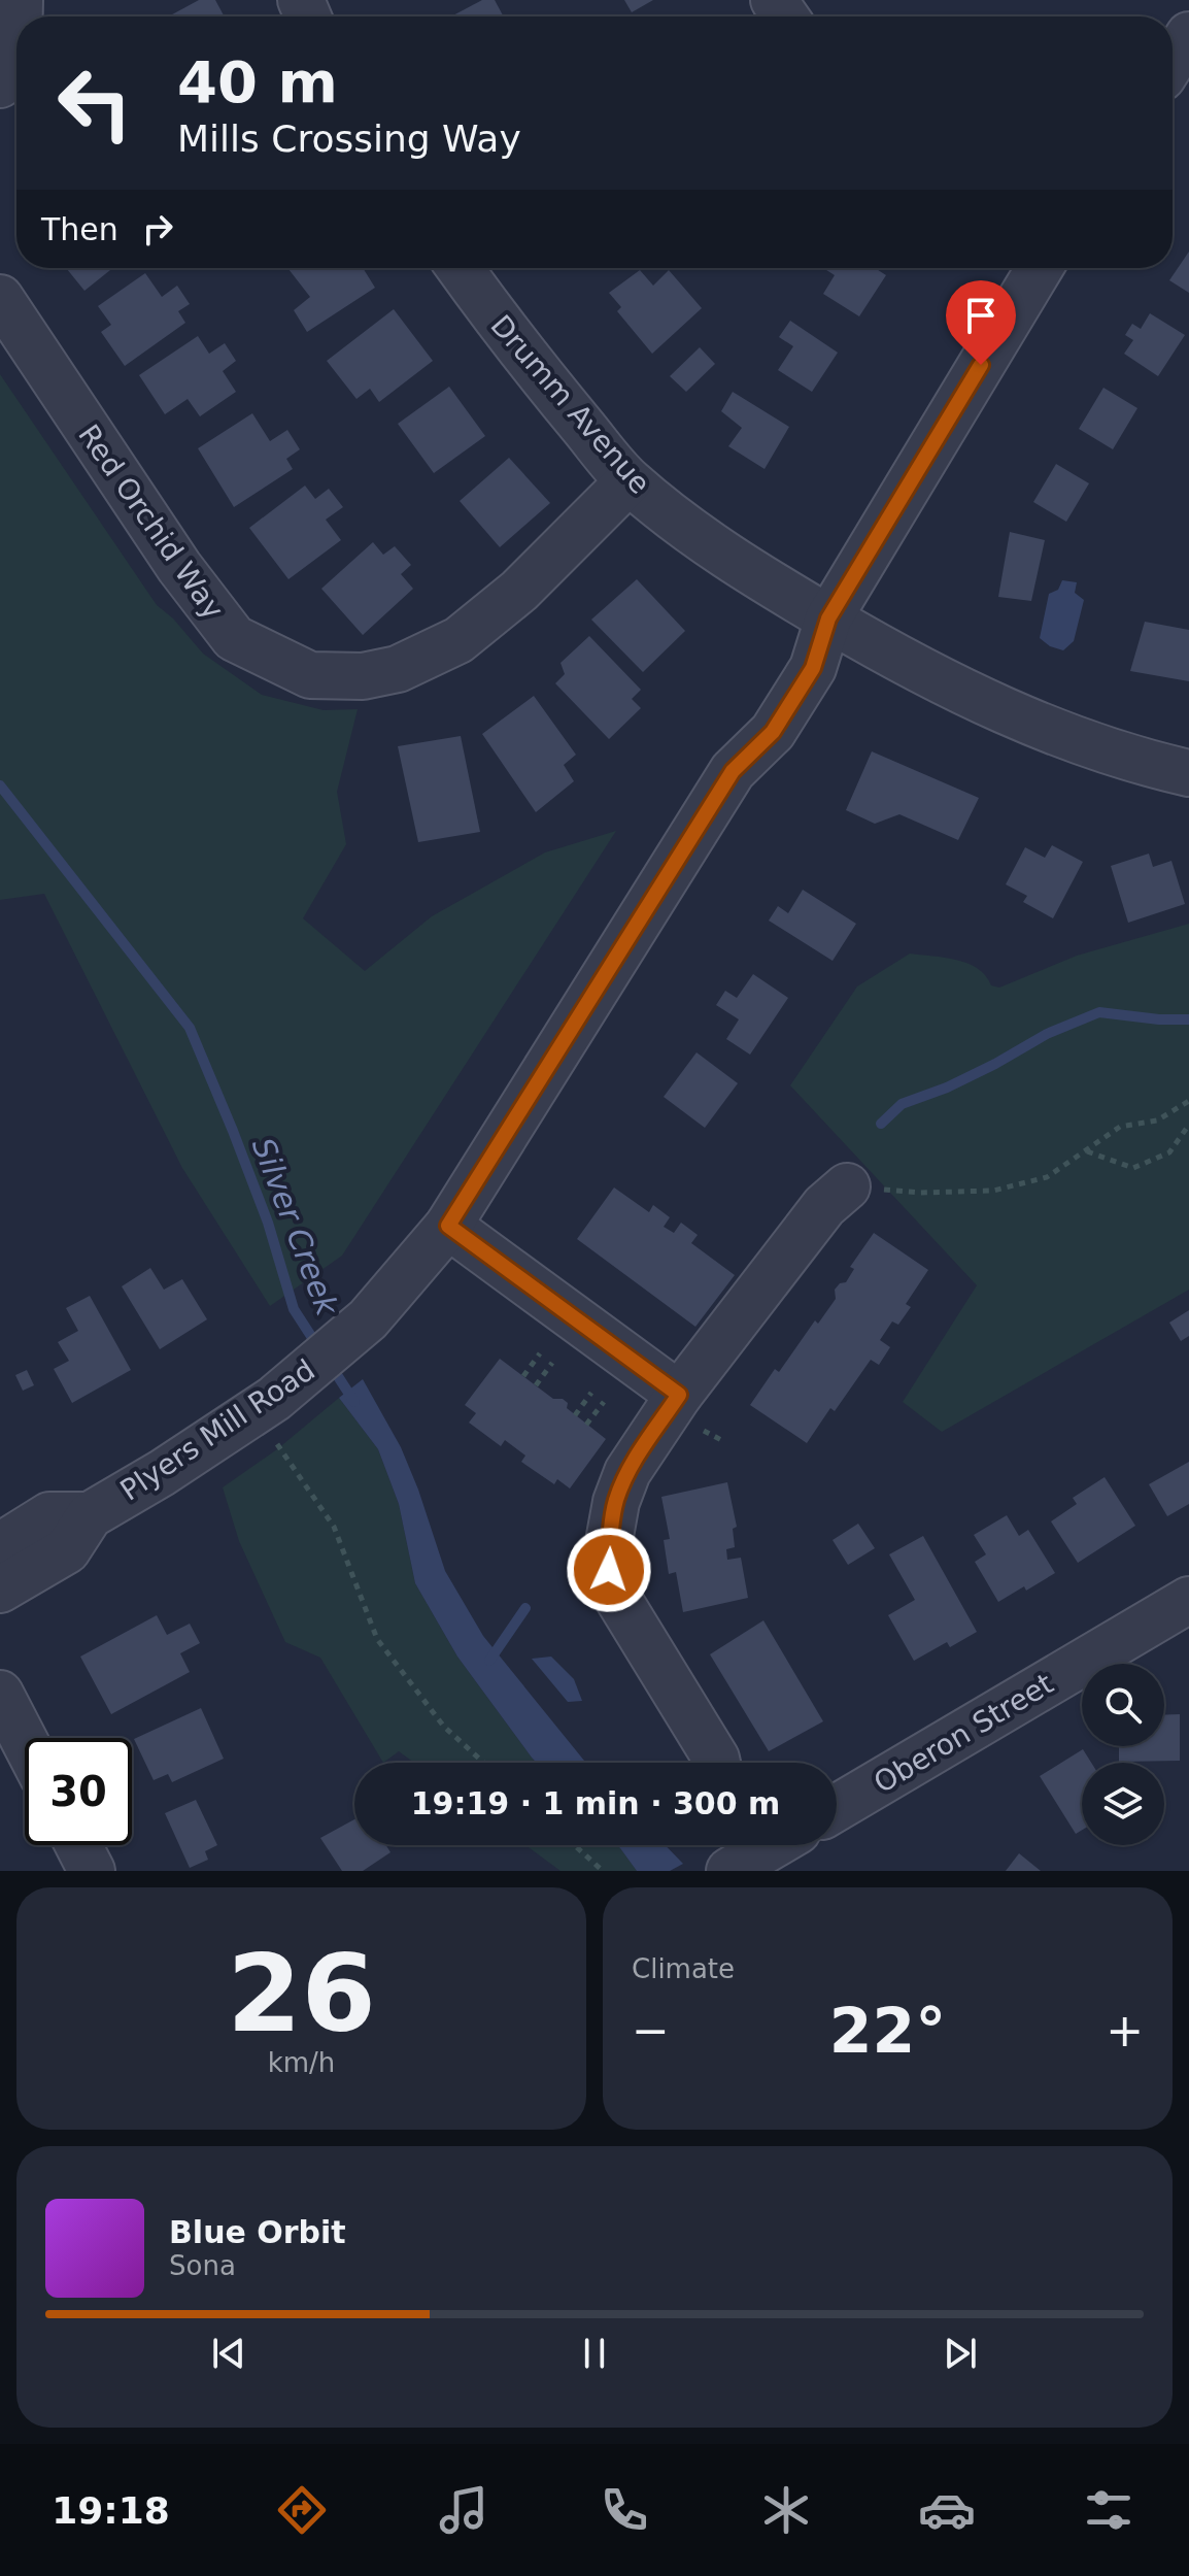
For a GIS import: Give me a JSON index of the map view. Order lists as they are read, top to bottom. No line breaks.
{"streets":{"street":["Drumm Avenue","Red Orchid Way","Plyers Mill Road","Oberon Street"]},"crossings":[["Drumm Avenue","Red Orchid Way"],["Drumm Avenue","Plyers Mill Road"]],"water":["Silver Creek"],"page":{"turn":["40 m","Mills Crossing Way"],"then":"Then","limit":"30","trip":"19:19 · 1 min · 300 m","tile":[["26","km/h"],"Climate"],"heat":["−","22°","+"],"song":["Blue Orbit","Sona"],"tabs":"19:18"}}
